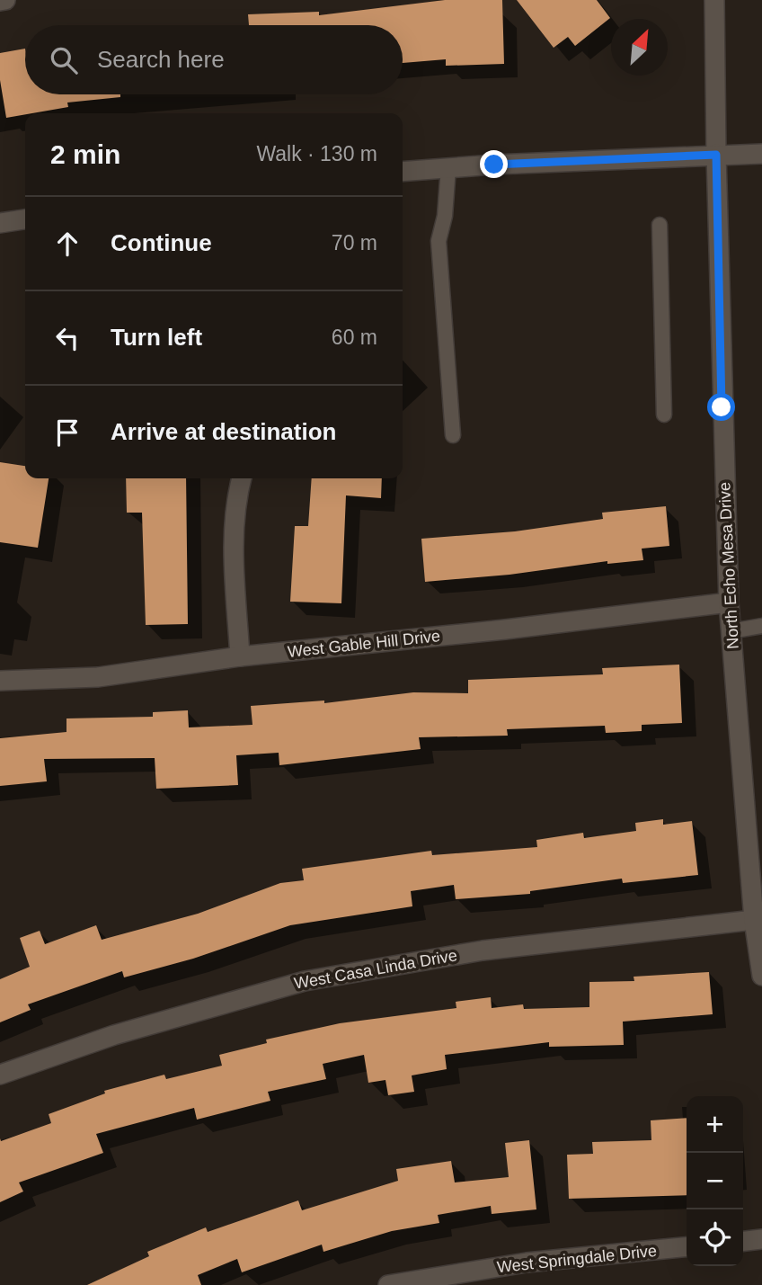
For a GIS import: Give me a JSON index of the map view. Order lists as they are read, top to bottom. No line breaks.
{"streets":{"street":["North Echo Mesa Drive","West Gable Hill Drive","West Casa Linda Drive","West Springdale Drive"]},"crossings":[["North Echo Mesa Drive","West Gable Hill Drive"],["North Echo Mesa Drive","West Casa Linda Drive"]],"north":"top right","page":{"search":"Search here","heading":["2 min","Walk · 130 m"],"list":[["Continue","70 m"],["Turn left","60 m"],"Arrive at destination"],"map_buttons":["+","−"]}}
